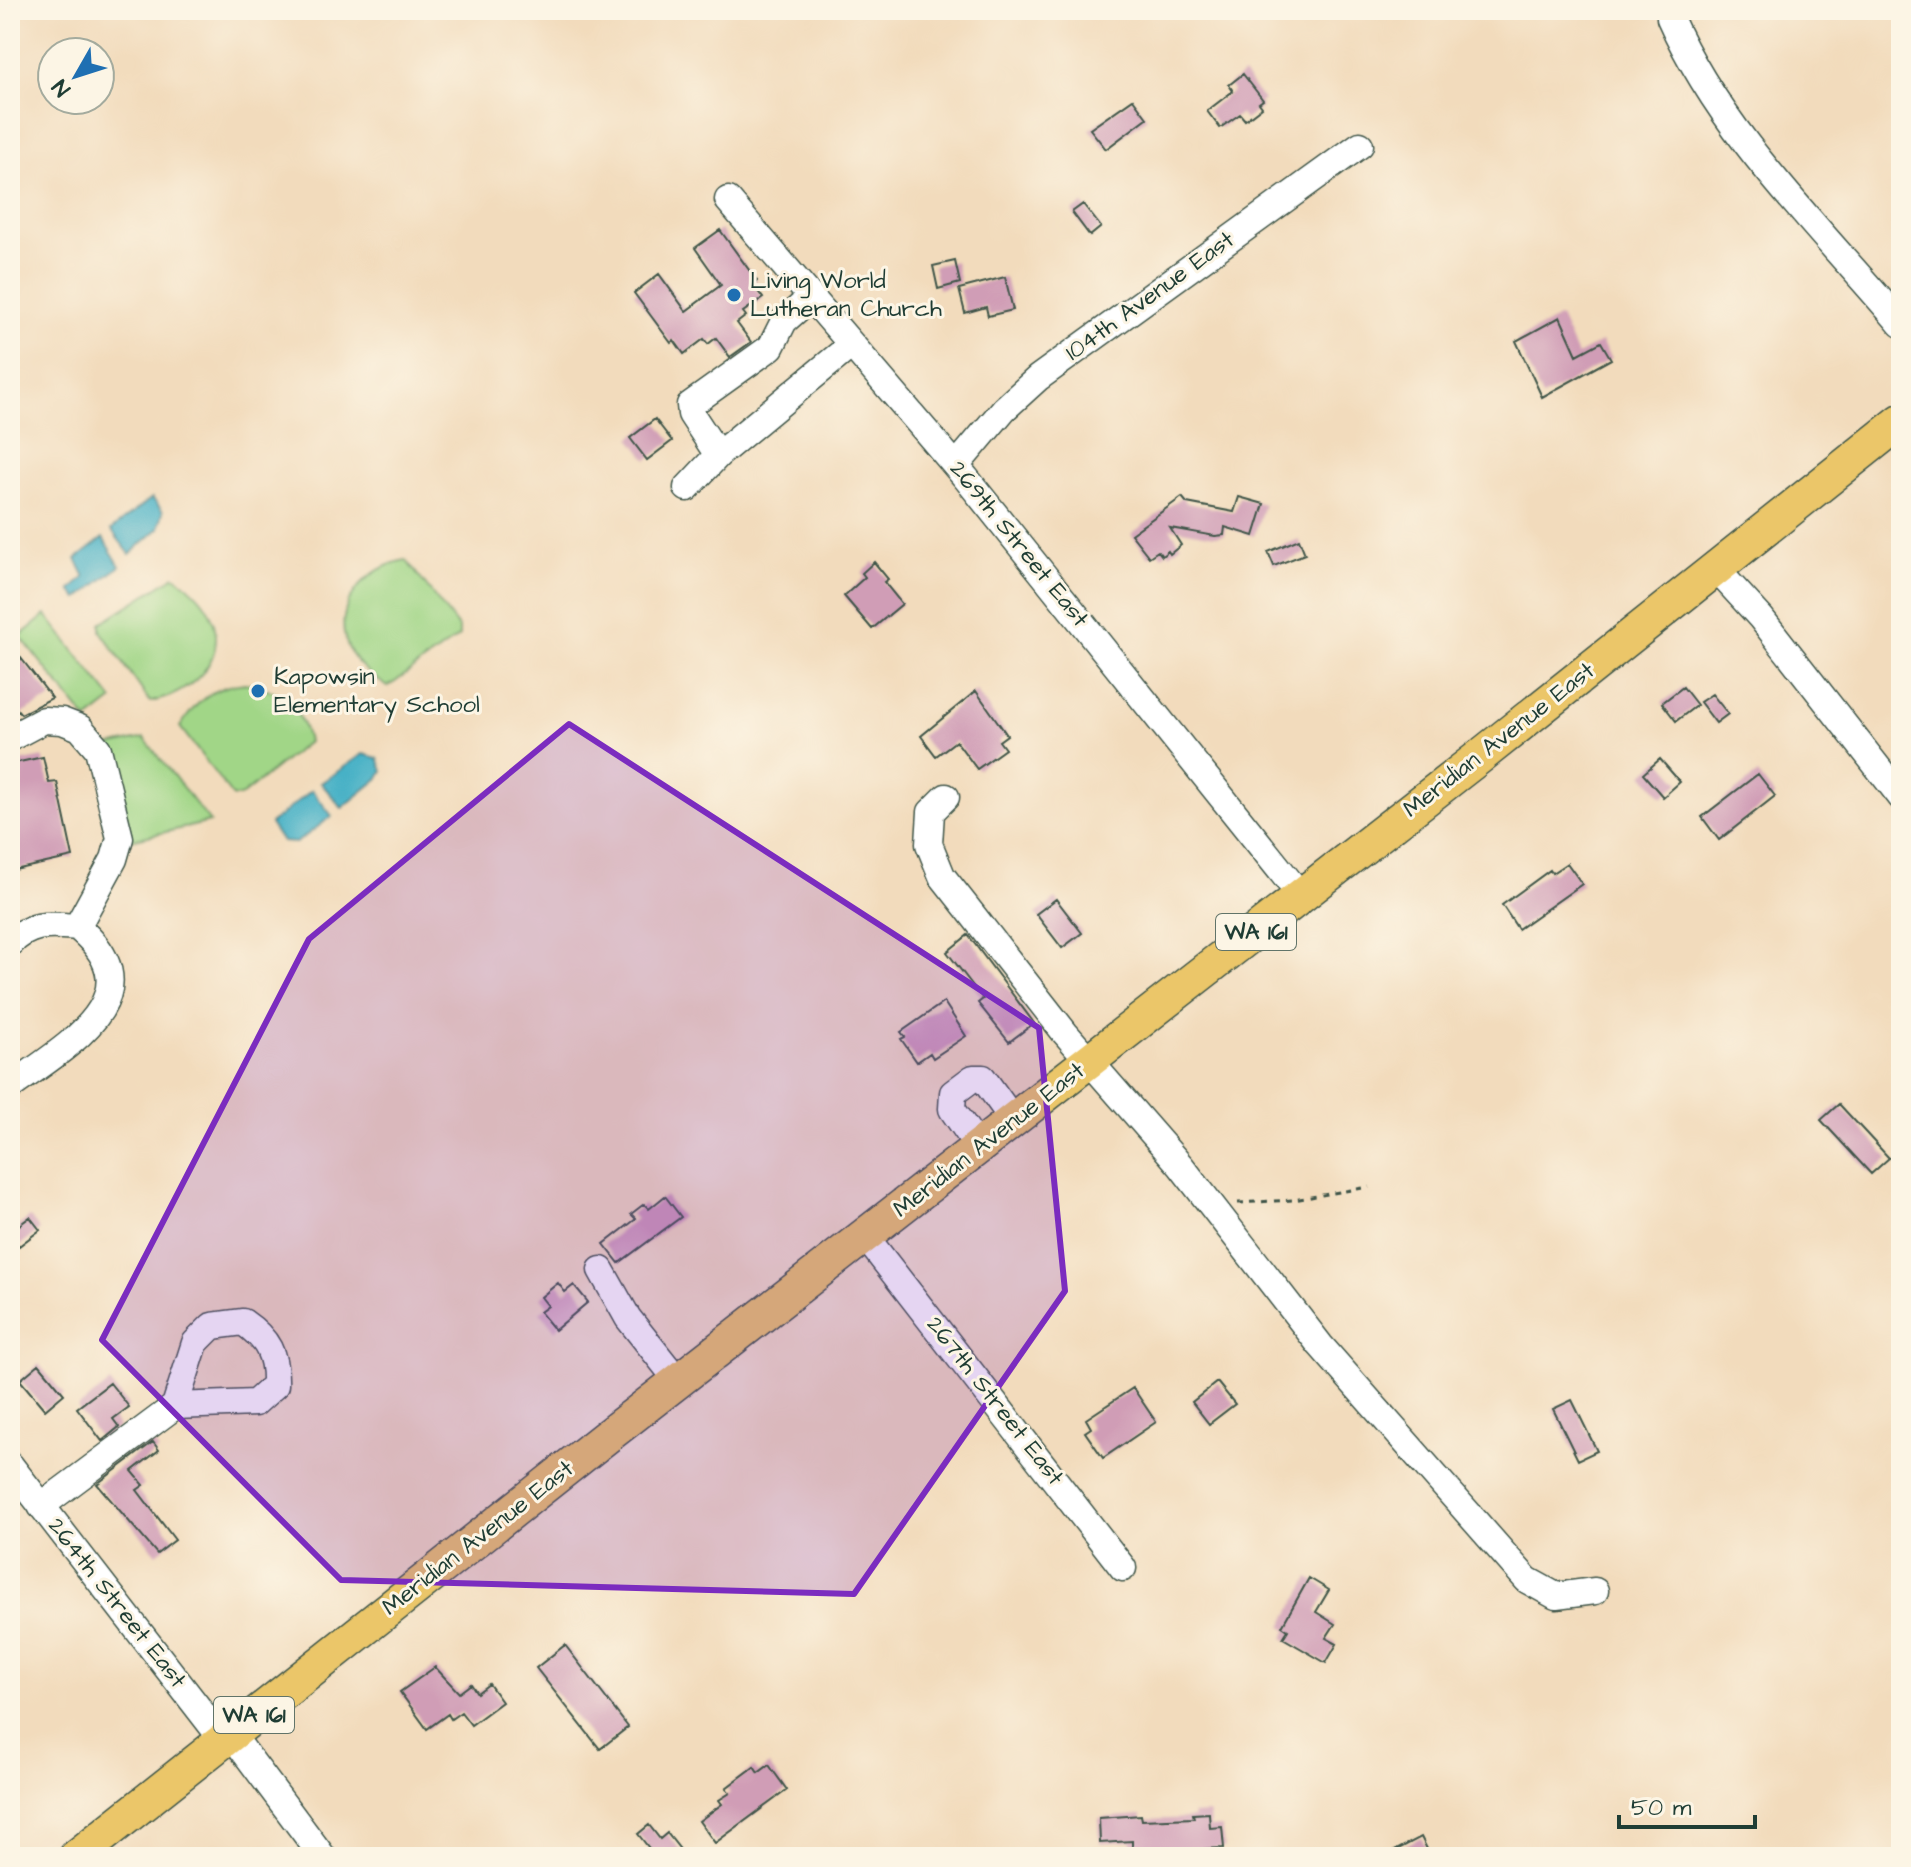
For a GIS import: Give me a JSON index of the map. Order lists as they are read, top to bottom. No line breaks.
{"streets":{"main road":["Meridian Avenue East","WA 161"],"street":["104th Avenue East","269th Street East","267th Street East","264th Street East"]},"crossings":[["104th Avenue East","269th Street East"],["269th Street East","Meridian Avenue East"],["Meridian Avenue East","267th Street East"],["Meridian Avenue East","264th Street East"]],"places":["Living World Lutheran Church","Kapowsin Elementary School"],"scale_bar":"50 m","north":"bottom left"}
